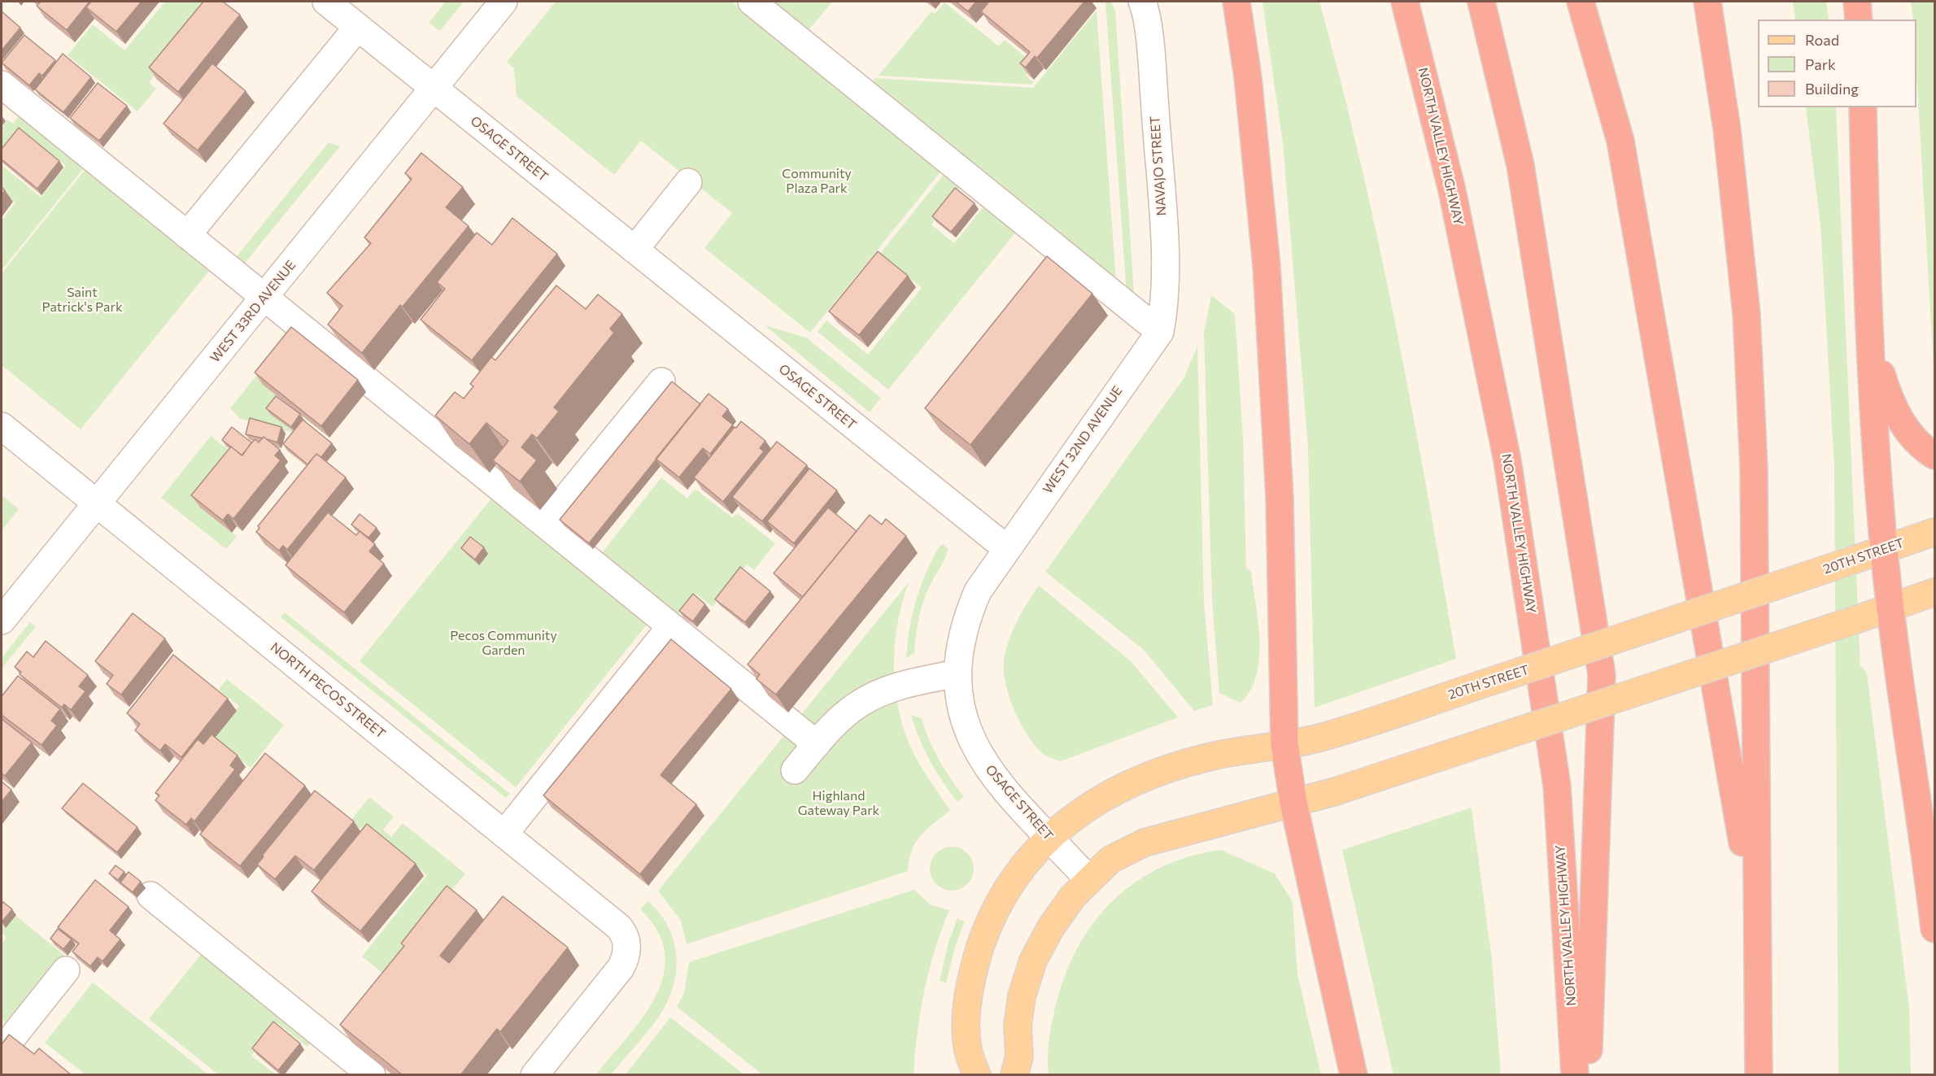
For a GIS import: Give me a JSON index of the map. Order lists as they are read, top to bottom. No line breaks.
{"streets":{"highway":["NORTH VALLEY HIGHWAY"],"main road":["20TH STREET"],"street":["OSAGE STREET","NAVAJO STREET","WEST 33RD AVENUE","WEST 32ND AVENUE","NORTH PECOS STREET"]},"crossings":[["OSAGE STREET","WEST 33RD AVENUE"],["OSAGE STREET","WEST 32ND AVENUE"],["OSAGE STREET","20TH STREET"],["NAVAJO STREET","WEST 32ND AVENUE"],["WEST 33RD AVENUE","NORTH PECOS STREET"]],"parks":["Community Plaza Park","Saint Patrick's Park","Pecos Community Garden","Highland Gateway Park"],"legend":["Road","Park","Building"]}
